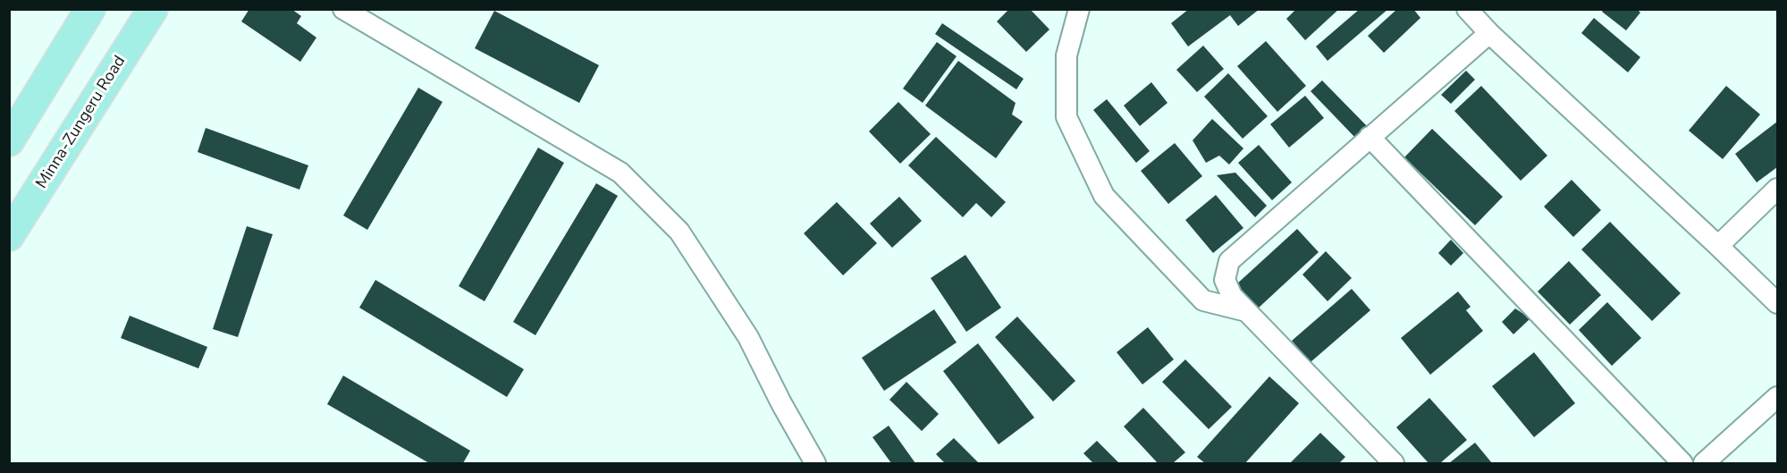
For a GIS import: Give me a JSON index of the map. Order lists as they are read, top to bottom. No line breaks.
{"streets":{"main road":["Minna-Zungeru Road"]}}
